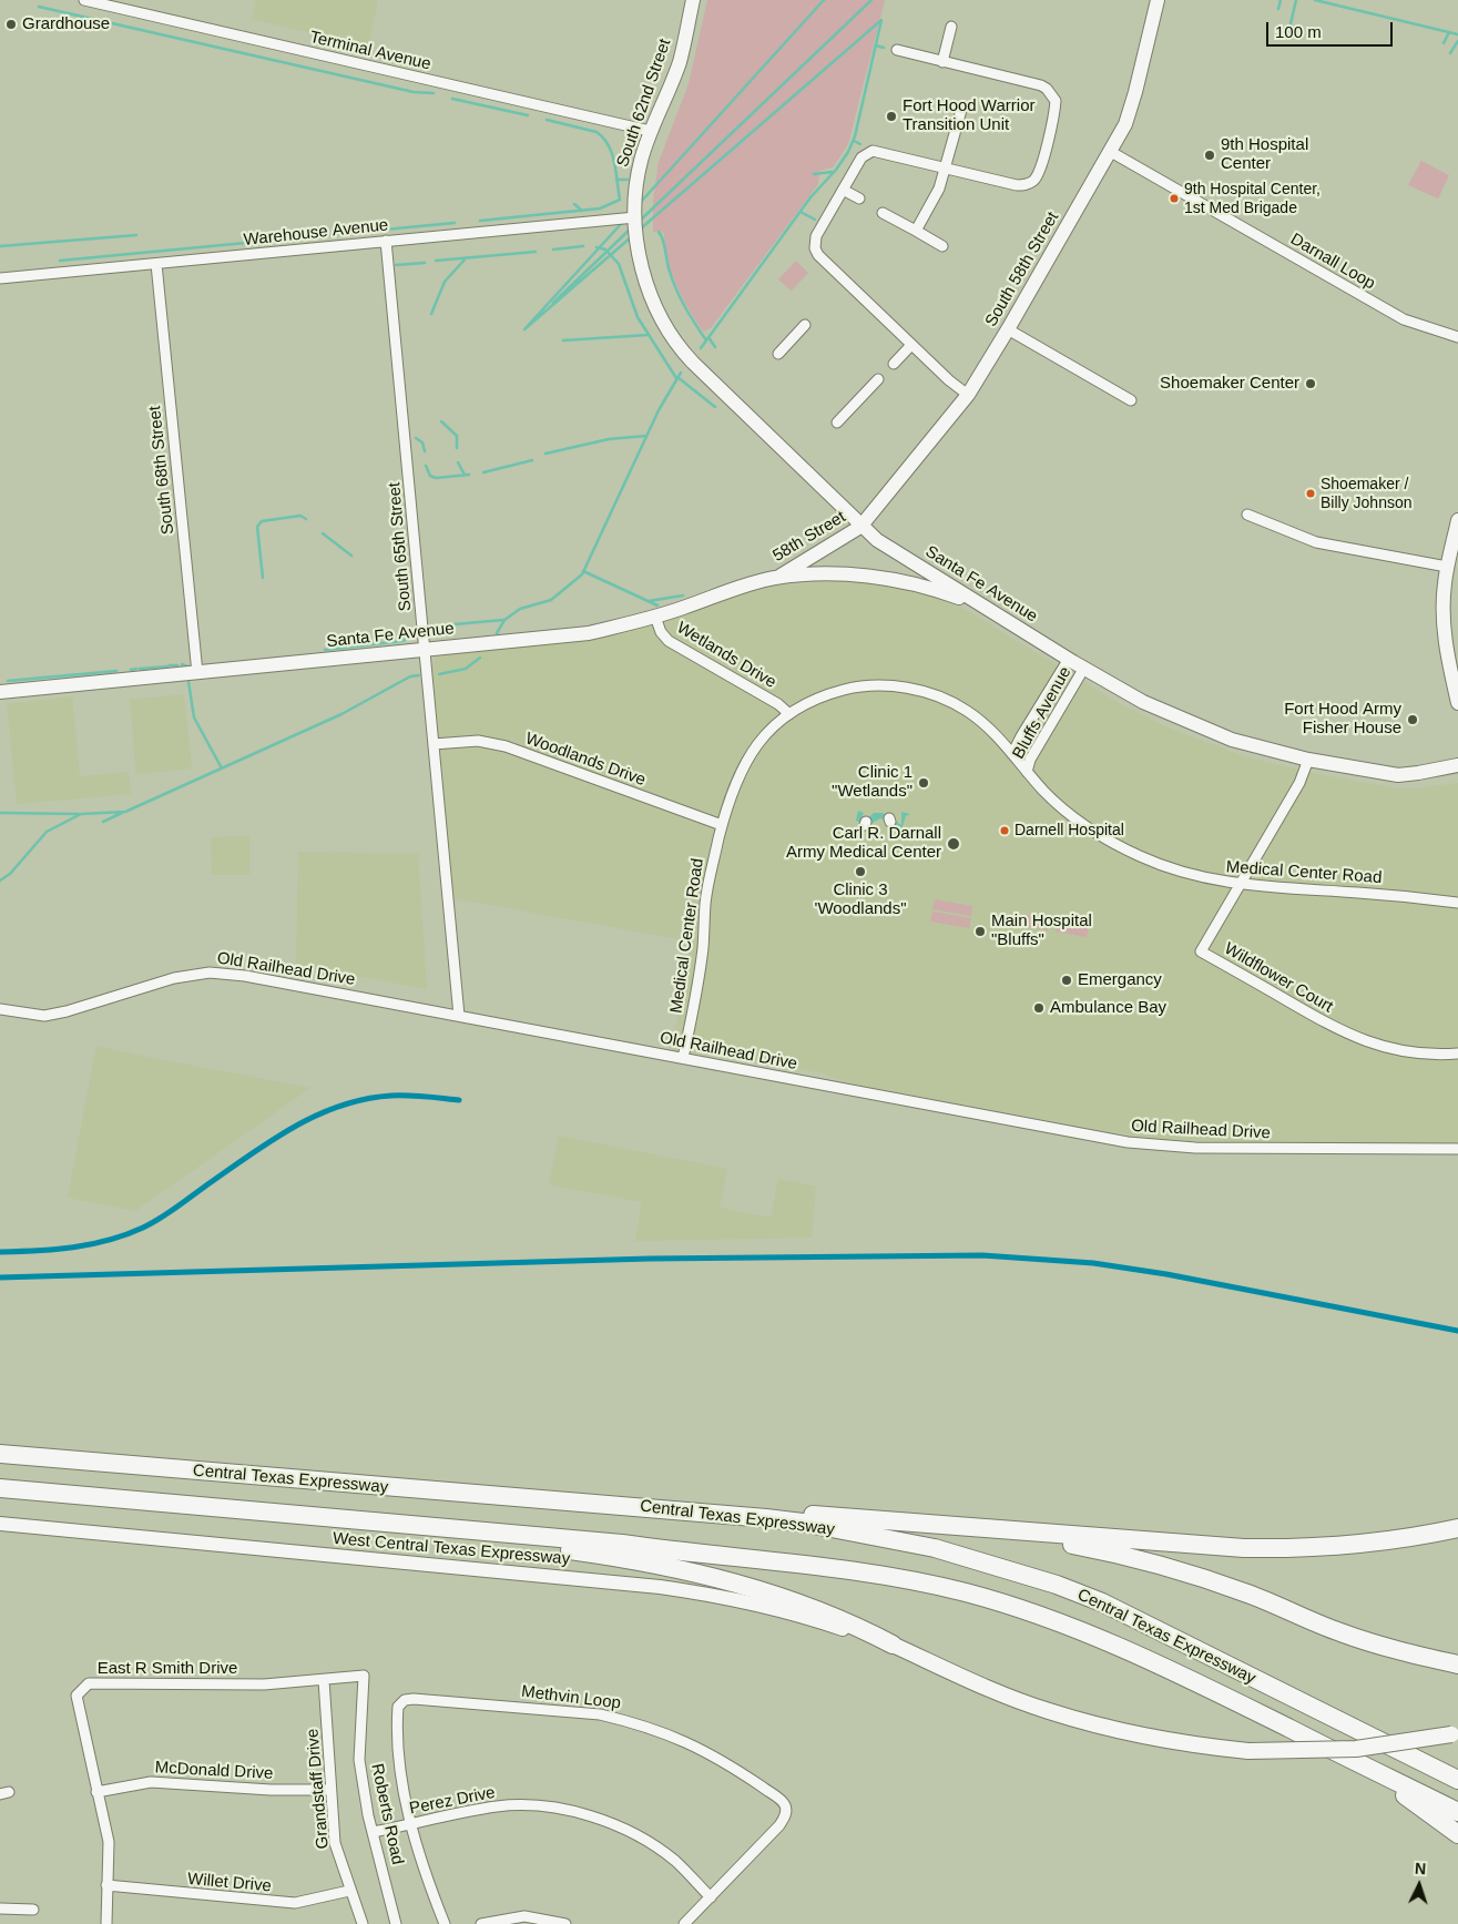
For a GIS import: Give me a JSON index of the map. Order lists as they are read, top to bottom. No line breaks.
{"streets":{"highway":["Central Texas Expressway"],"street":["Terminal Avenue","South 62nd Street","Warehouse Avenue","Darnall Loop","South 58th Street","South 68th Street","58th Street","South 65th Street","Santa Fe Avenue","Wetlands Drive","Bluffs Avenue","Woodlands Drive","Medical Center Road","Old Railhead Drive","Wildflower Court","West Central Texas Expressway","East R Smith Drive","Methvin Loop","McDonald Drive","Grandstaff Drive","Perez Drive","Roberts Road","Willet Drive"]},"crossings":[["Terminal Avenue","South 62nd Street"],["South 62nd Street","Warehouse Avenue"],["South 62nd Street","Santa Fe Avenue"],["Warehouse Avenue","South 68th Street"],["Warehouse Avenue","South 65th Street"],["Warehouse Avenue","Santa Fe Avenue"],["Darnall Loop","South 58th Street"],["South 58th Street","58th Street"],["South 58th Street","Santa Fe Avenue"],["South 68th Street","Santa Fe Avenue"],["58th Street","Santa Fe Avenue"],["South 65th Street","Santa Fe Avenue"],["South 65th Street","Woodlands Drive"],["South 65th Street","Old Railhead Drive"],["Santa Fe Avenue","Wetlands Drive"],["Santa Fe Avenue","Bluffs Avenue"],["Santa Fe Avenue","Wildflower Court"],["Wetlands Drive","Medical Center Road"],["Bluffs Avenue","Medical Center Road"],["Woodlands Drive","Medical Center Road"],["Medical Center Road","Old Railhead Drive"],["Medical Center Road","Wildflower Court"],["East R Smith Drive","McDonald Drive"],["East R Smith Drive","Grandstaff Drive"],["East R Smith Drive","Roberts Road"],["East R Smith Drive","Willet Drive"],["Methvin Loop","Perez Drive"],["McDonald Drive","Grandstaff Drive"],["Grandstaff Drive","Willet Drive"],["Perez Drive","Roberts Road"]],"places":["Grardhouse","Fort Hood Warrior Transition Unit","9th Hospital Center","9th Hospital Center, 1st Med Brigade","Shoemaker Center","Shoemaker / Billy Johnson","Fort Hood Army Fisher House","Clinic 1 \"Wetlands\"","Darnell Hospital","Carl R. Darnall Army Medical Center","Clinic 3 'Woodlands\"","Main Hospital \"Bluffs\"","Emergancy","Ambulance Bay"],"scale_bar":"100 m","north":"top"}
